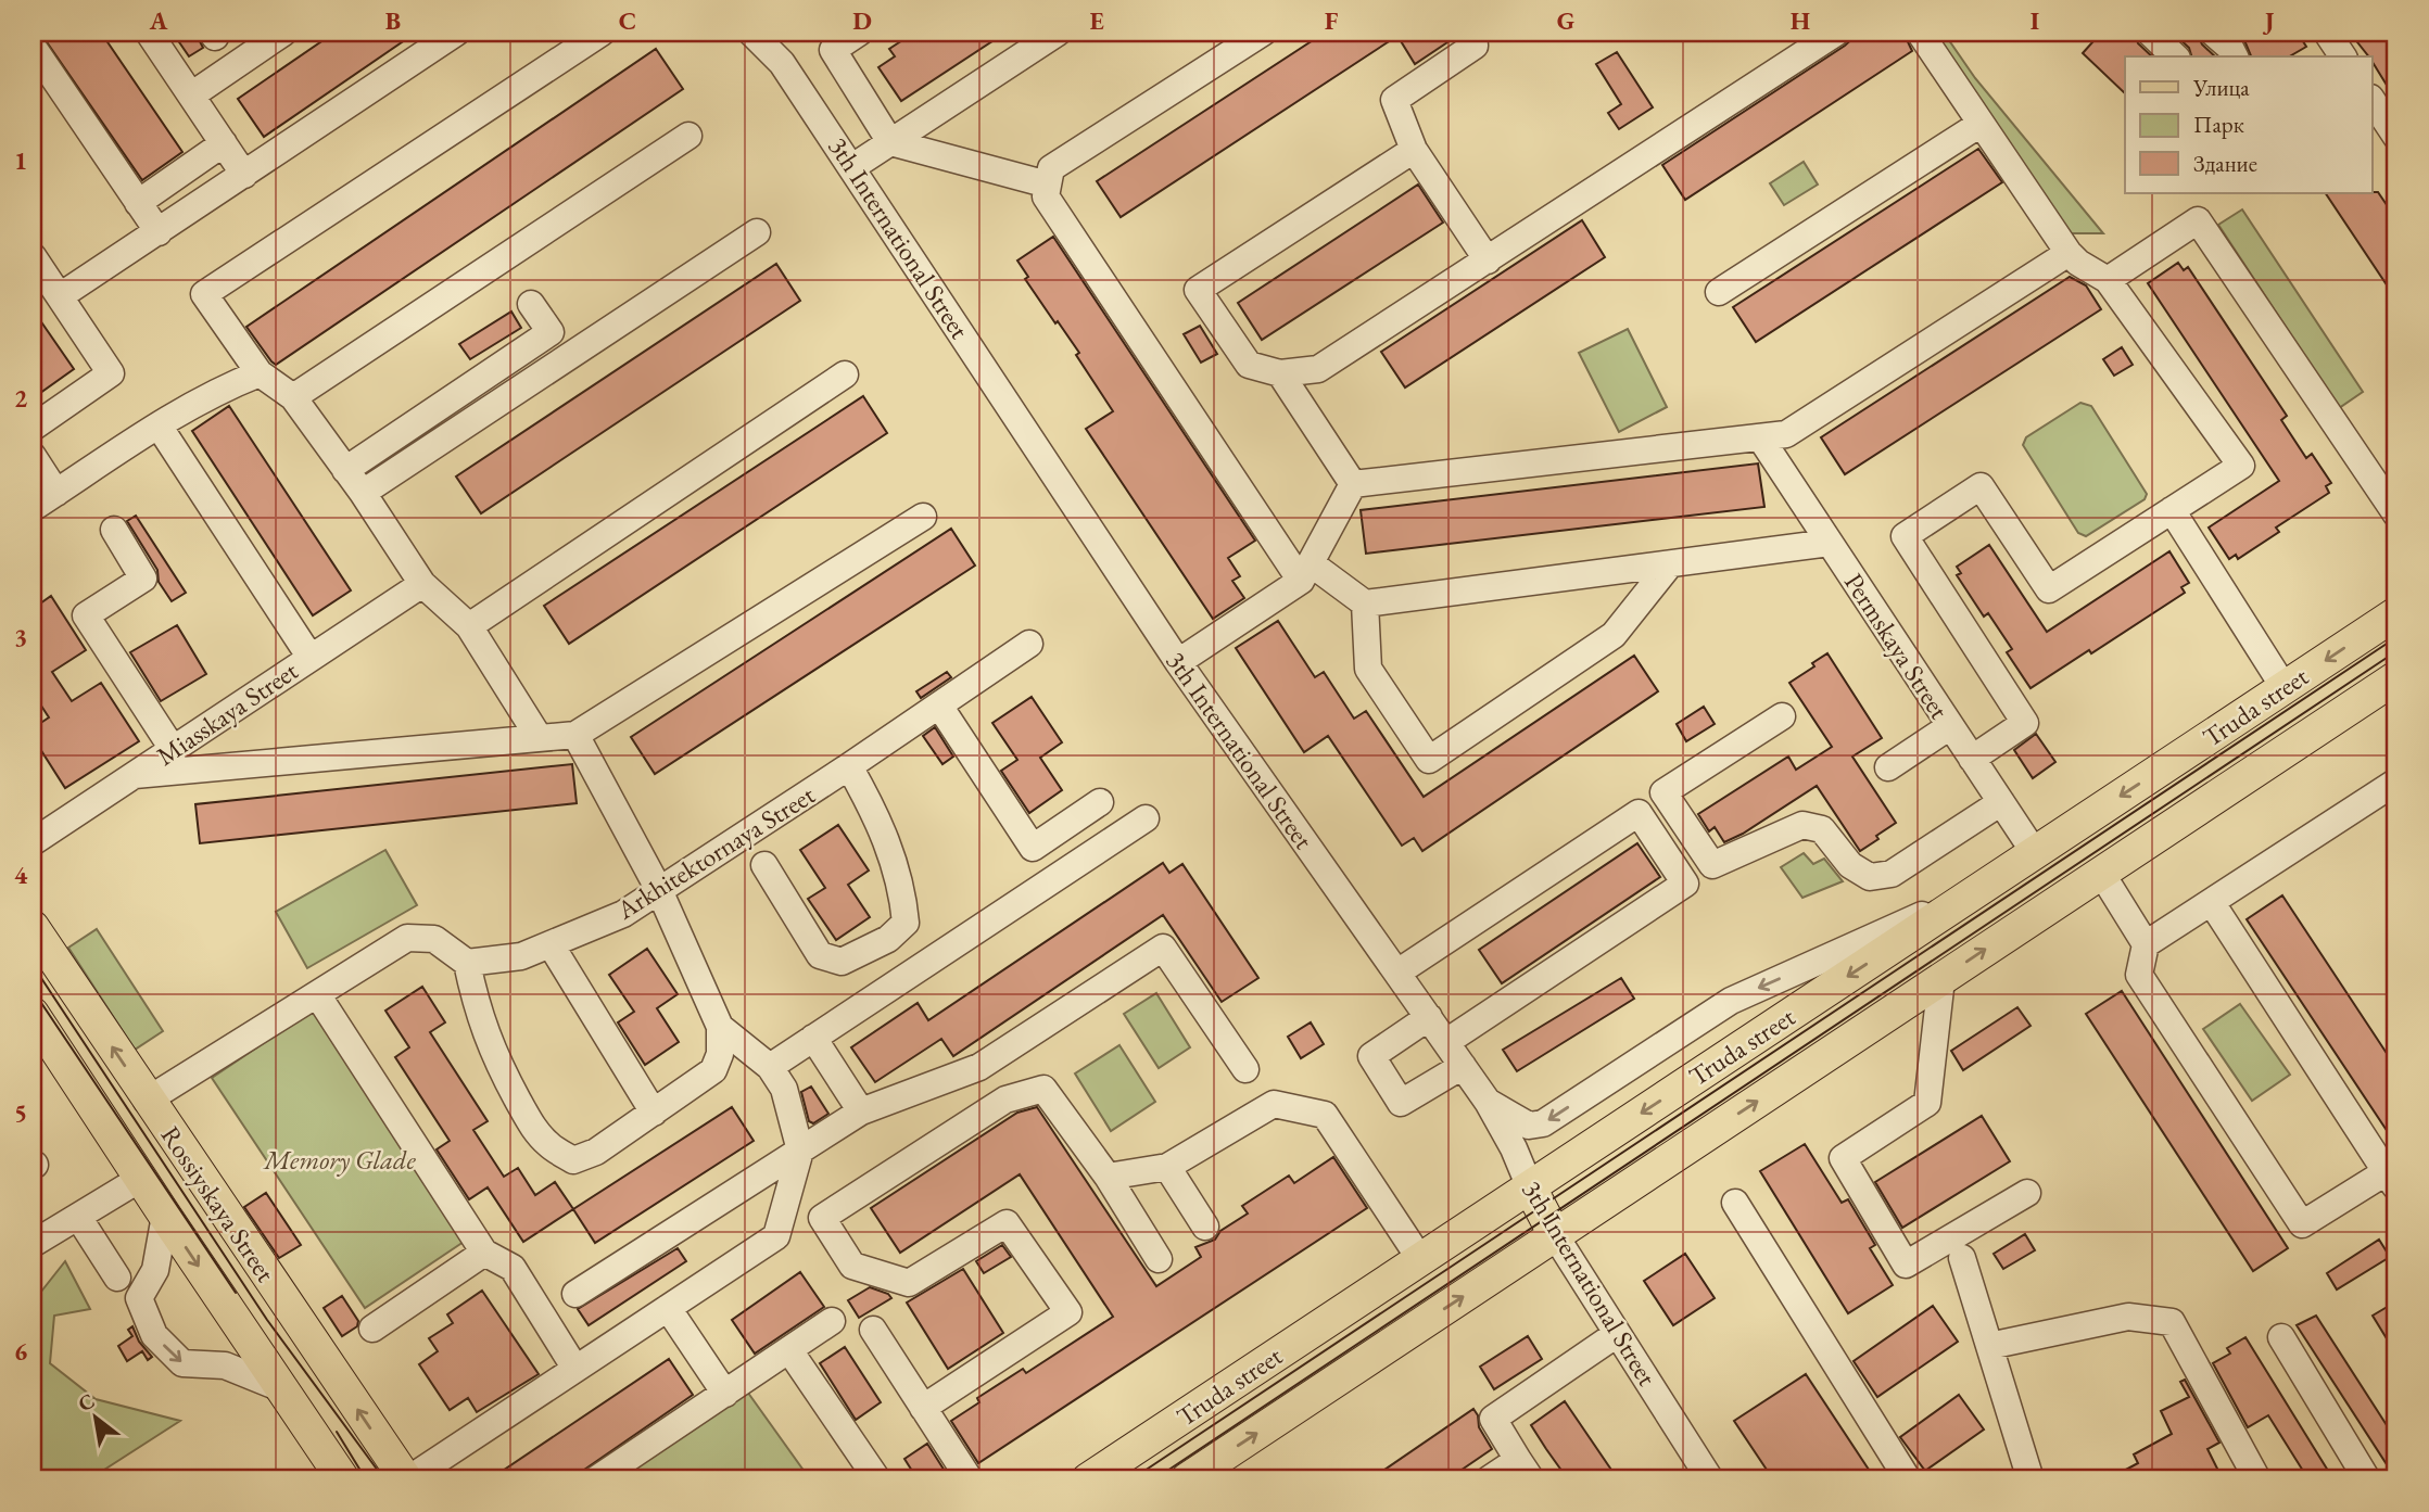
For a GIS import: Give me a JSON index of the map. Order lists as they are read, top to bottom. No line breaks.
{"streets":{"main road":["3th International Street","Truda street","Rossiyskaya Street"],"street":["Permskaya Street","Miasskaya Street","Arkhitektornaya Street"]},"crossings":[["3th International Street","Truda street"],["Permskaya Street","Truda street"]],"parks":["Memory Glade"],"legend":["Улица","Парк","Здание"],"north":"top left","grid":{"columns":["A","B","C","D","E","F","G","H","I","J"],"rows":["1","2","3","4","5","6"]}}
